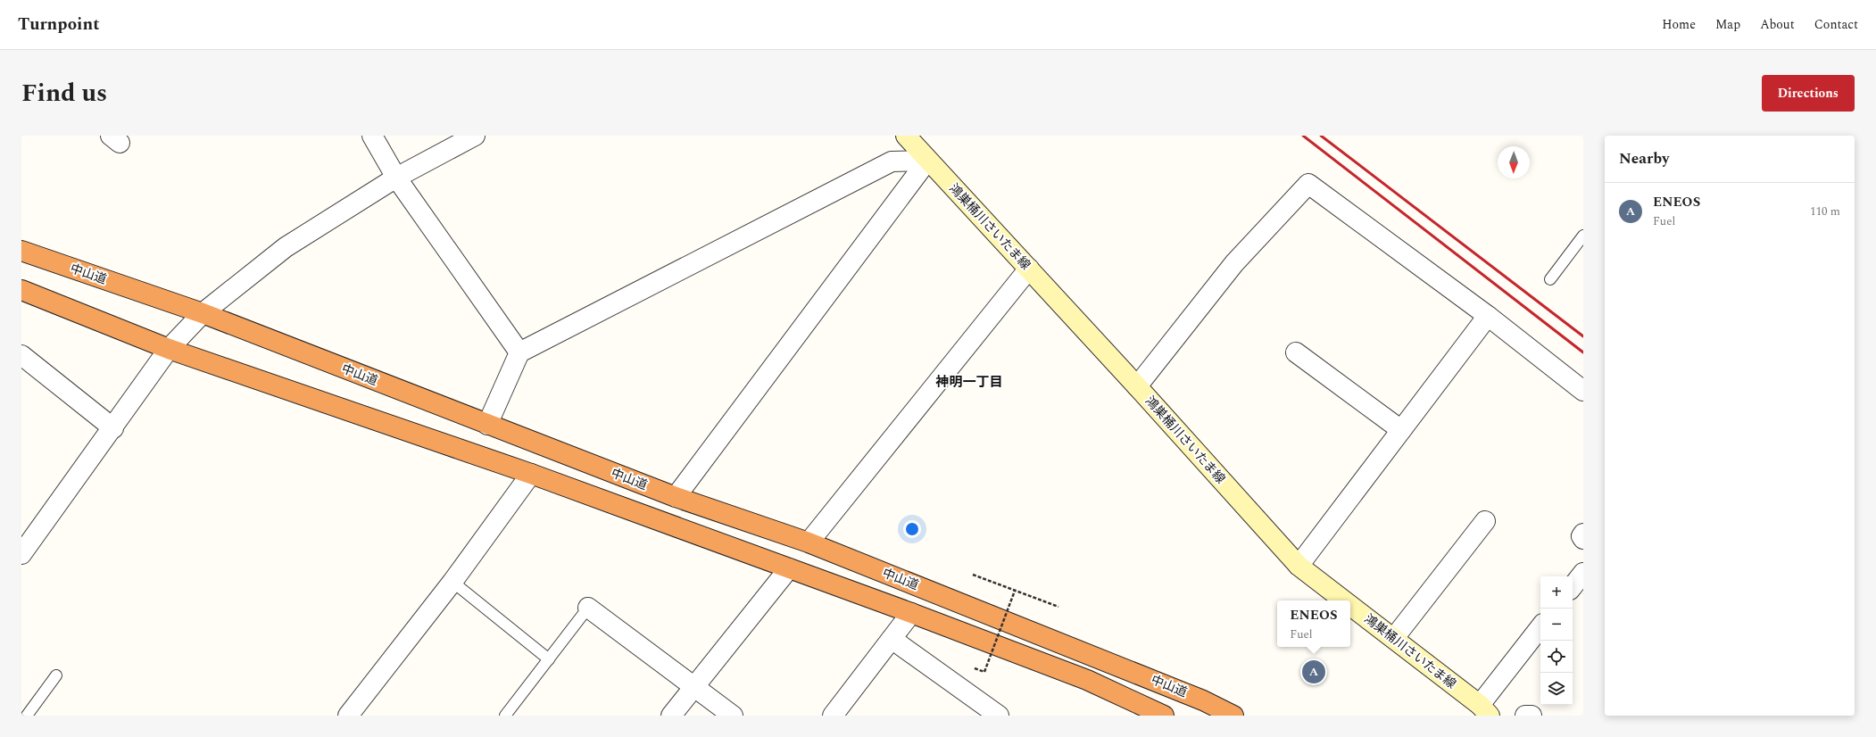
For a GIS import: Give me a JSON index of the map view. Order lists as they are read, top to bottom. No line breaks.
{"streets":{"highway":["中山道"],"main road":["鴻巣桶川さいたま線"]},"districts":["神明一丁目"],"north":"bottom","page":{"header":"Turnpoint","nav":["Home","Map","About","Contact"],"title":"Find us","buttons":"Directions","heading":"Nearby","list":[{"mark":"A","name":"ENEOS","note":"Fuel","value":"110 m"}],"map_buttons":["+","−"],"popup":["ENEOS","Fuel"],"pins":"A"}}
